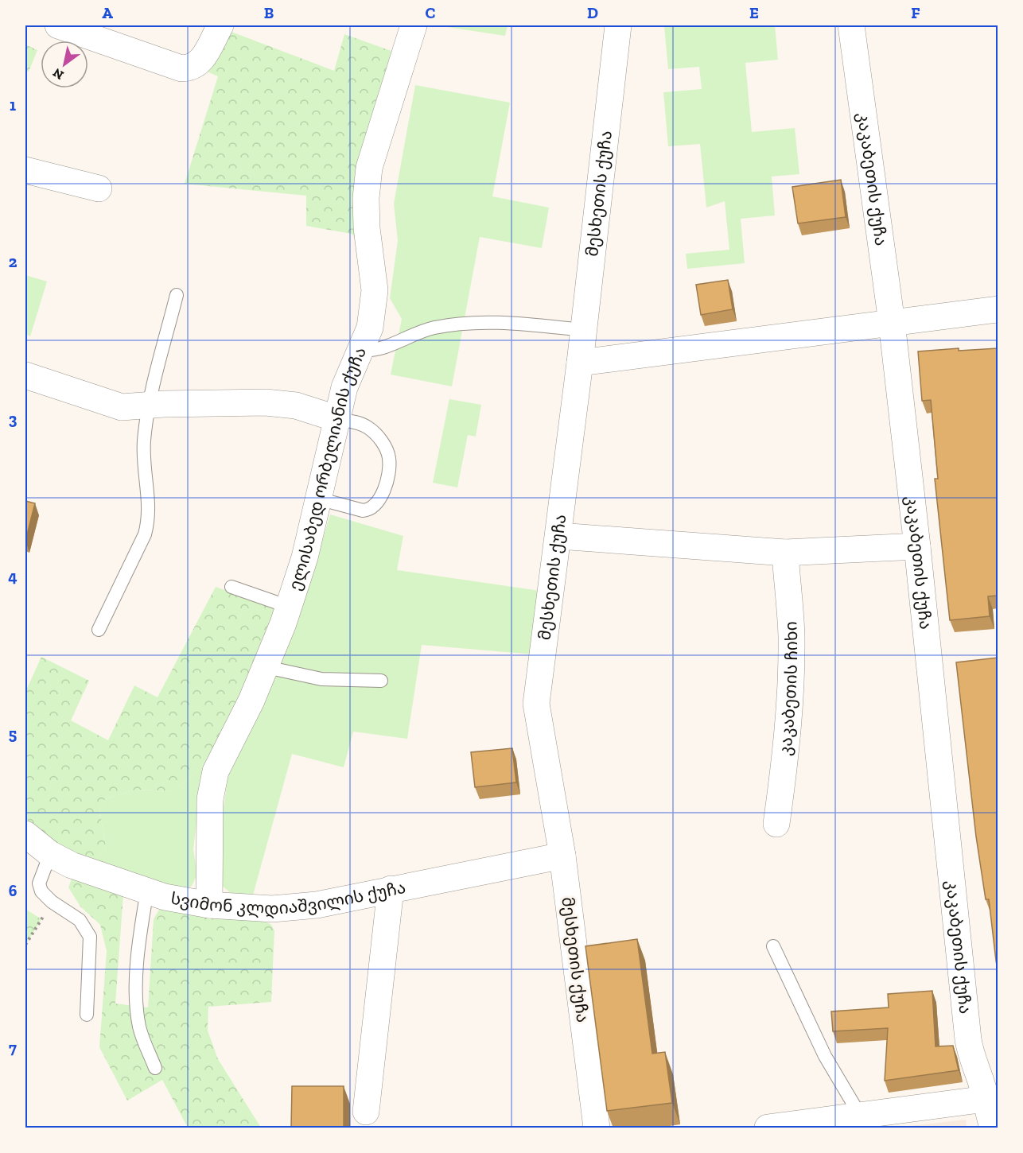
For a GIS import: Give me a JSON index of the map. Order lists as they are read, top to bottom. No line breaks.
{"streets":{"street":["კაკაბეთის ქუჩა","მესხეთის ქუჩა","ელისაბედ ორბელიანის ქუჩა","კაკაბეთის ჩიხი","სვიმონ კლდიაშვილის ქუჩა"]},"crossings":[["მესხეთის ქუჩა","სვიმონ კლდიაშვილის ქუჩა"],["ელისაბედ ორბელიანის ქუჩა","სვიმონ კლდიაშვილის ქუჩა"]],"north":"bottom left","grid":{"columns":["A","B","C","D","E","F"],"rows":["1","2","3","4","5","6","7"]}}
